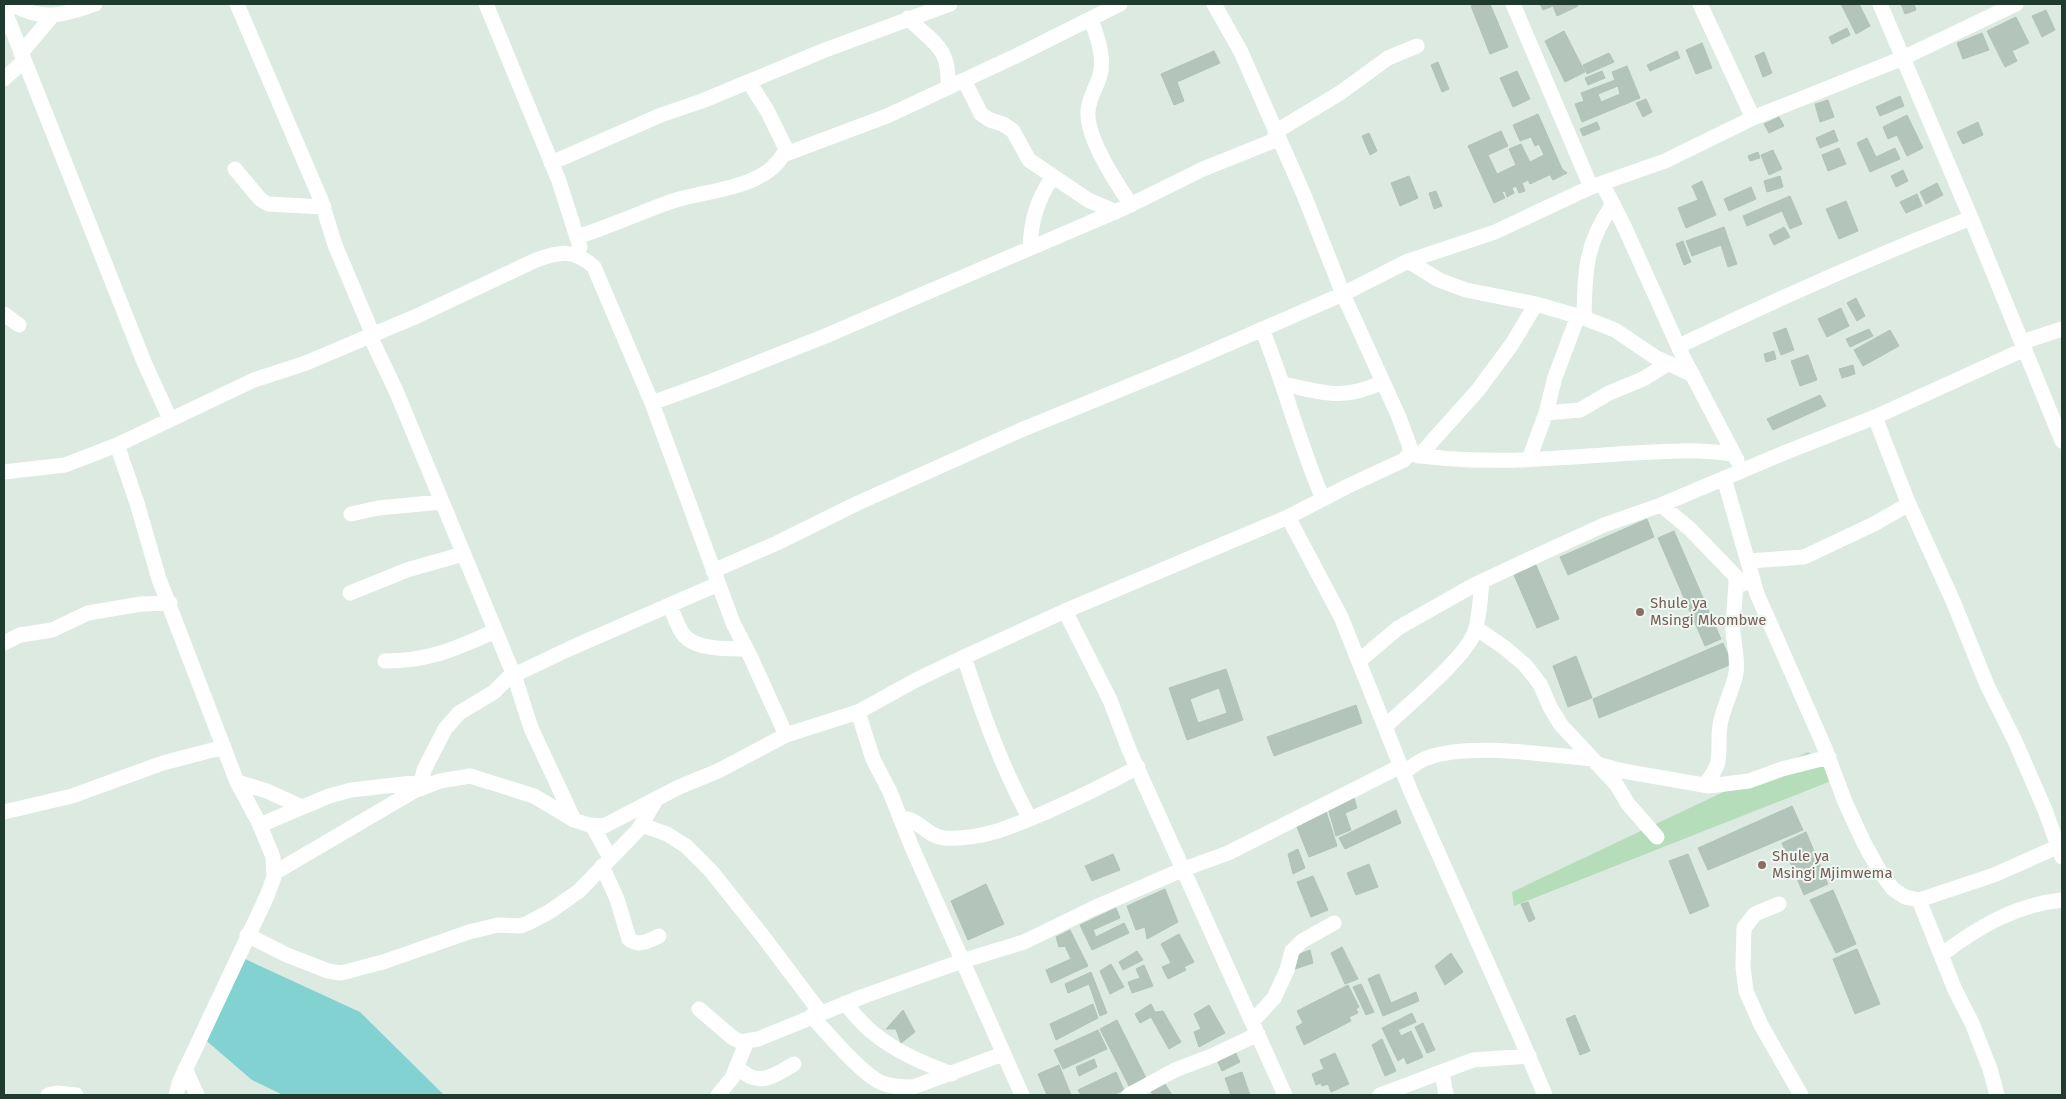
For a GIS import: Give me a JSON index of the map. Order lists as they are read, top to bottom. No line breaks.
{"places":["Shule ya Msingi Mkombwe","Shule ya Msingi Mjimwema"]}
